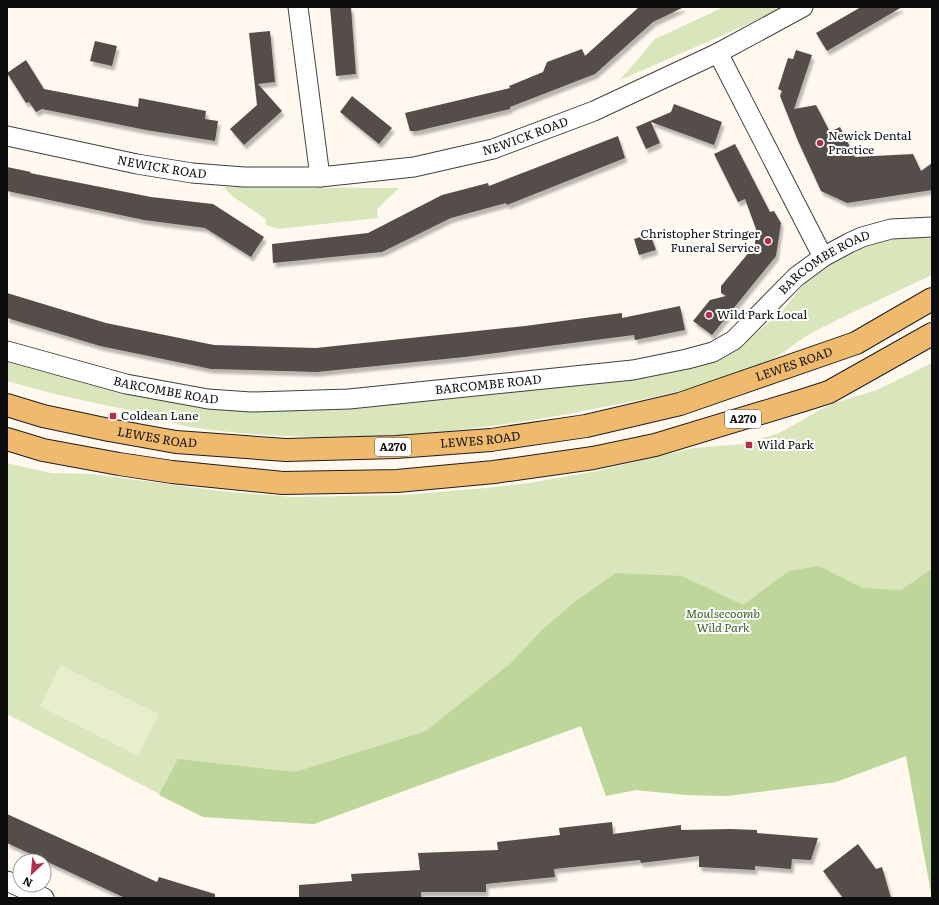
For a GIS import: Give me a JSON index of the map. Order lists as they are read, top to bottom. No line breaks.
{"streets":{"main road":["LEWES ROAD","A270"],"street":["NEWICK ROAD","BARCOMBE ROAD"]},"parks":["Moulsecoomb Wild Park"],"places":{"other":["Newick Dental Practice","Christopher Stringer Funeral Service","Wild Park Local"],"transit":["Coldean Lane","Wild Park"]},"north":"bottom left"}
